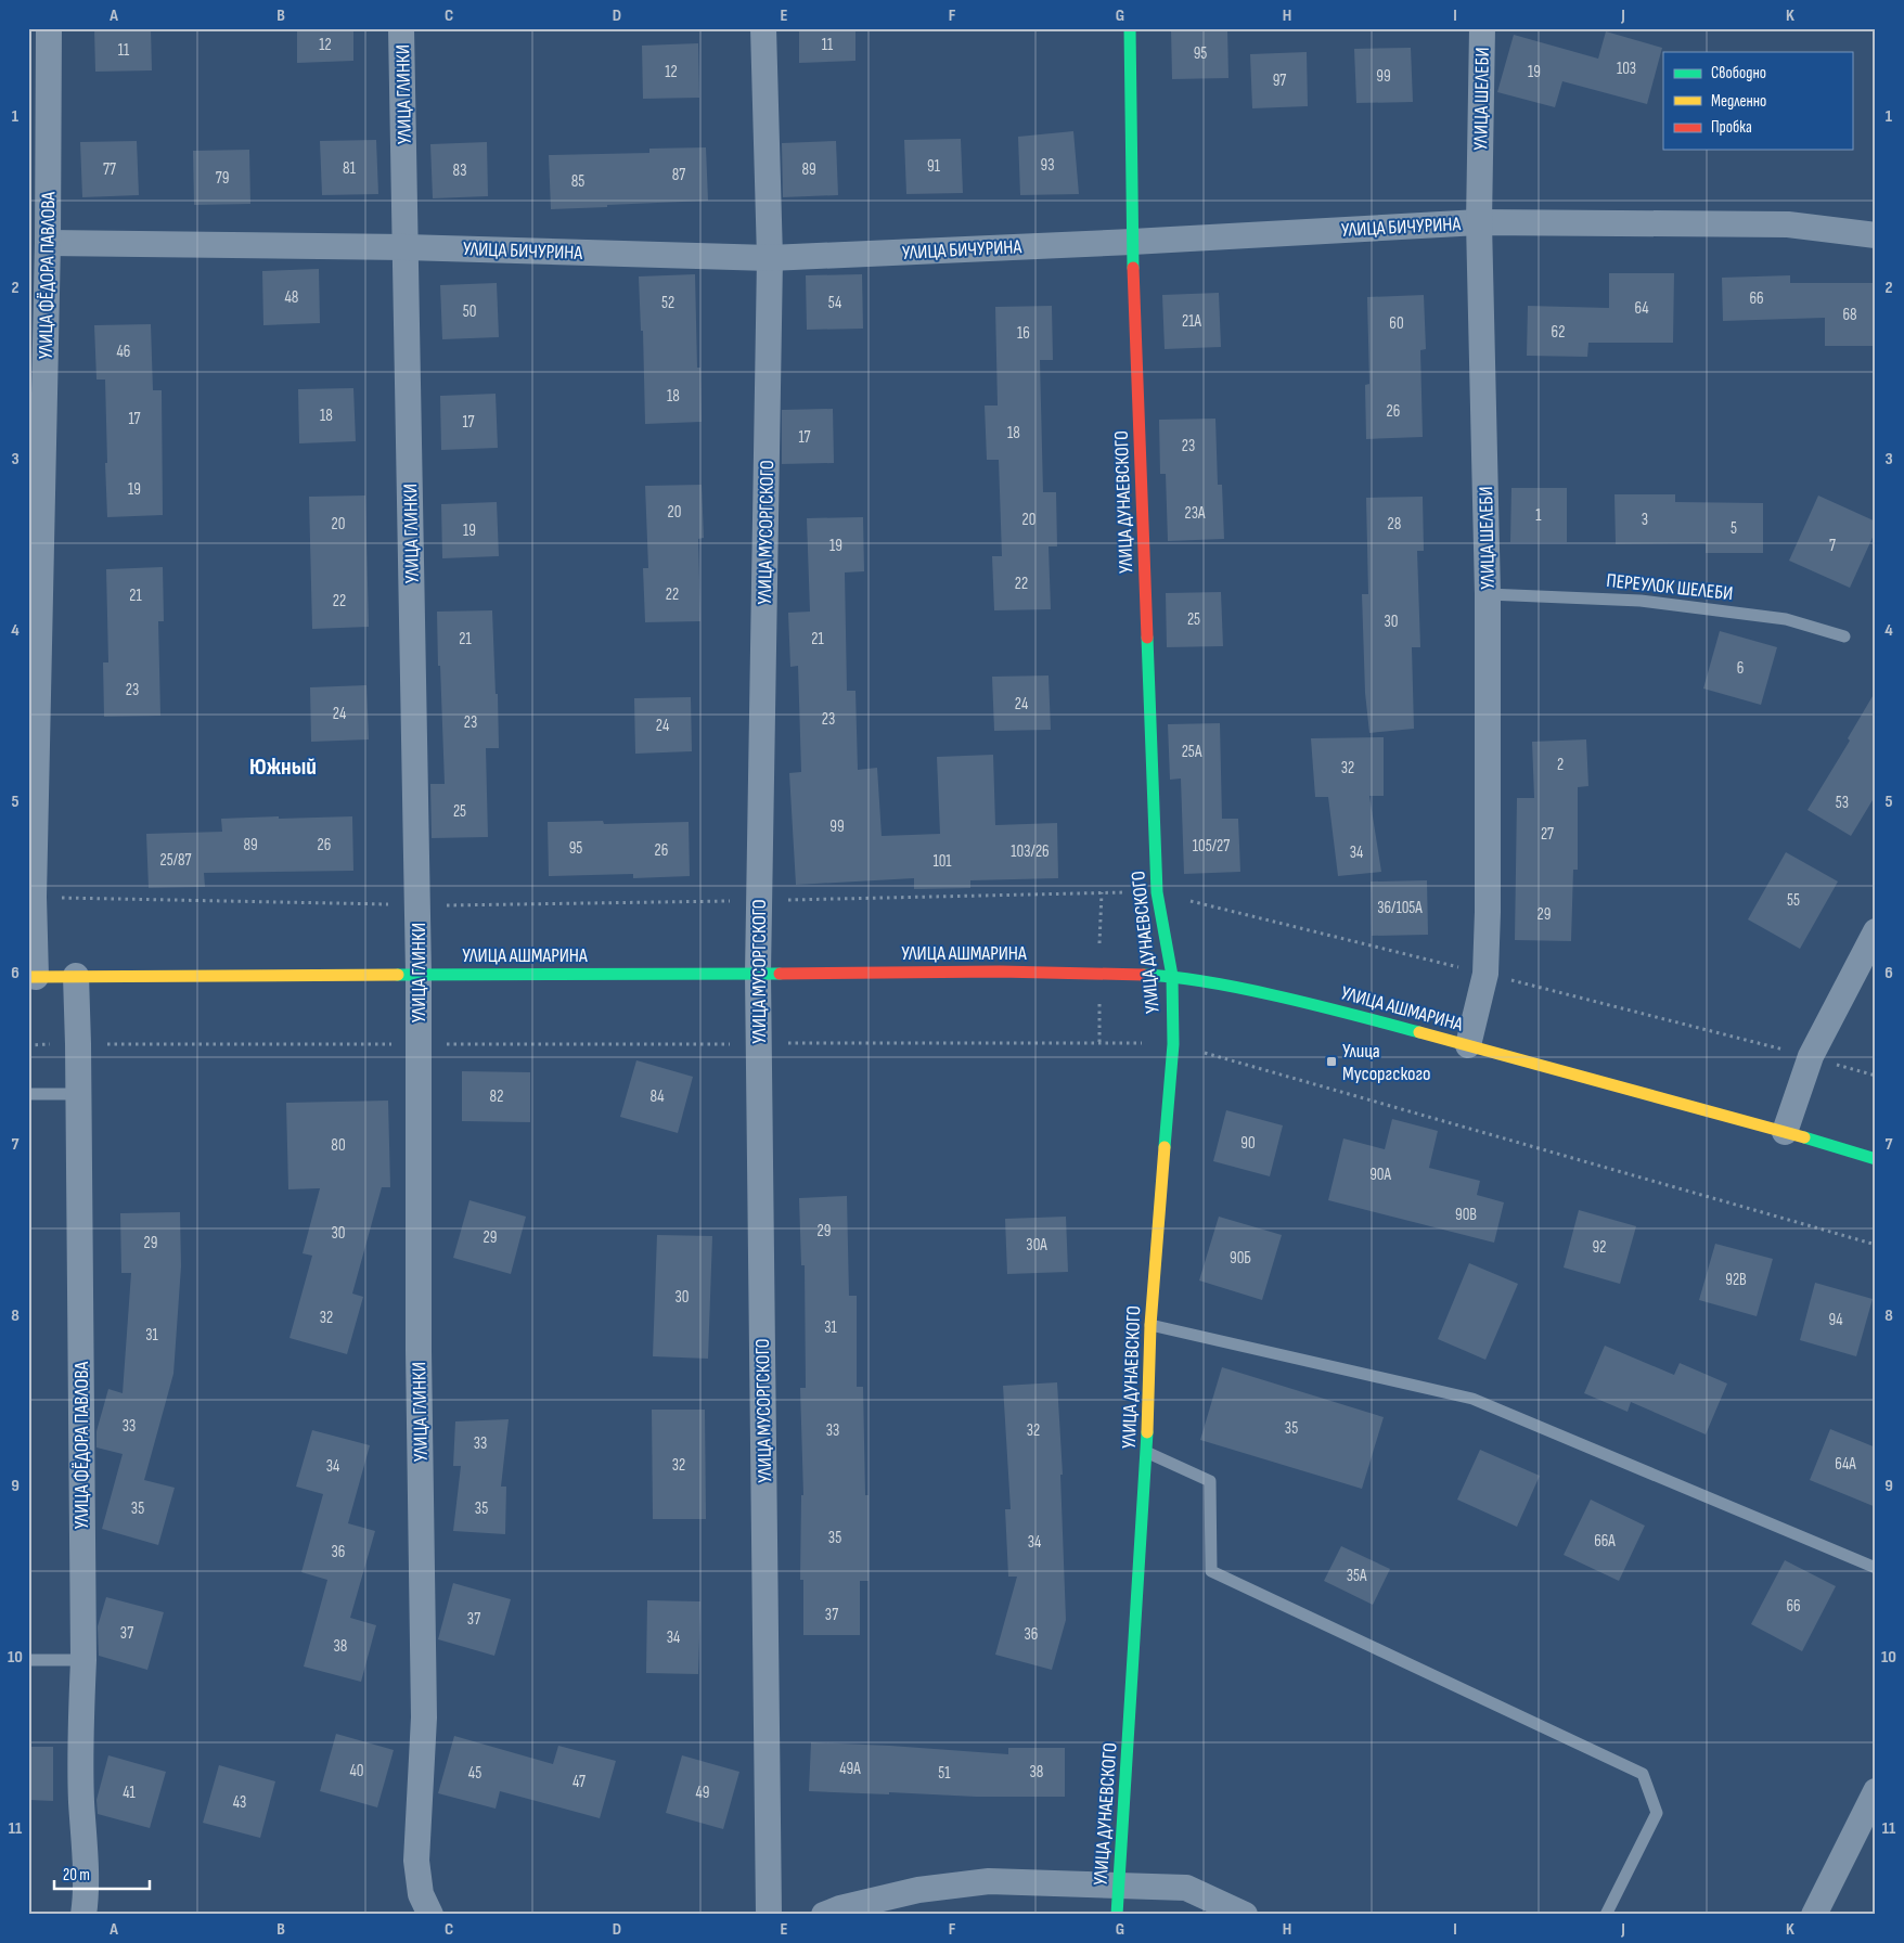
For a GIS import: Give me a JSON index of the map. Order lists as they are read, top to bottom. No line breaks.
{"streets":{"street":["УЛИЦА ГЛИНКИ","УЛИЦА ШЕЛЕБИ","УЛИЦА БИЧУРИНА","УЛИЦА ФЁДОРА ПАВЛОВА","УЛИЦА ДУНАЕВСКОГО","УЛИЦА МУСОРГСКОГО","УЛИЦА АШМАРИНА"],"lane":["ПЕРЕУЛОК ШЕЛЕБИ"]},"crossings":[["УЛИЦА ГЛИНКИ","УЛИЦА БИЧУРИНА"],["УЛИЦА ГЛИНКИ","УЛИЦА АШМАРИНА"],["УЛИЦА ШЕЛЕБИ","УЛИЦА БИЧУРИНА"],["УЛИЦА ШЕЛЕБИ","ПЕРЕУЛОК ШЕЛЕБИ"],["УЛИЦА ШЕЛЕБИ","УЛИЦА АШМАРИНА"],["УЛИЦА БИЧУРИНА","УЛИЦА ФЁДОРА ПАВЛОВА"],["УЛИЦА БИЧУРИНА","УЛИЦА ДУНАЕВСКОГО"],["УЛИЦА БИЧУРИНА","УЛИЦА МУСОРГСКОГО"],["УЛИЦА ФЁДОРА ПАВЛОВА","УЛИЦА АШМАРИНА"],["УЛИЦА ДУНАЕВСКОГО","УЛИЦА АШМАРИНА"],["УЛИЦА МУСОРГСКОГО","УЛИЦА АШМАРИНА"]],"districts":["Южный"],"places":{"transit":["Улица Мусоргского"]},"house_numbers":["12","11","11","95","103","12","19","99","97","93","91","81","77","89","83","87","79","85","48","66","52","54","64","50","68","21А","60","62","16","46","18","26","18","17","17","18","17","23","19","20","23А","1","20","3","20","28","5","19","19","7","22","22","21","22","25","30","21","21","6","23","24","24","23","23","24","25А","2","32","53","25","99","27","89","26","105/27","95","26","103/26","34","25/87","101","55","36/105А","29","82","84","90","80","90А","90В","29","30","29","29","30А","92","90Б","92В","30","32","94","31","31","33","35","33","32","33","64А","32","34","35","35","35","66А","34","36","35А","66","37","37","37","36","34","38","49А","40","38","45","51","47","41","49","43"],"legend":["Свободно","Медленно","Пробка"],"scale_bar":"20 m","grid":{"columns":["A","B","C","D","E","F","G","H","I","J","K"],"rows":["1","2","3","4","5","6","7","8","9","10","11"]}}
